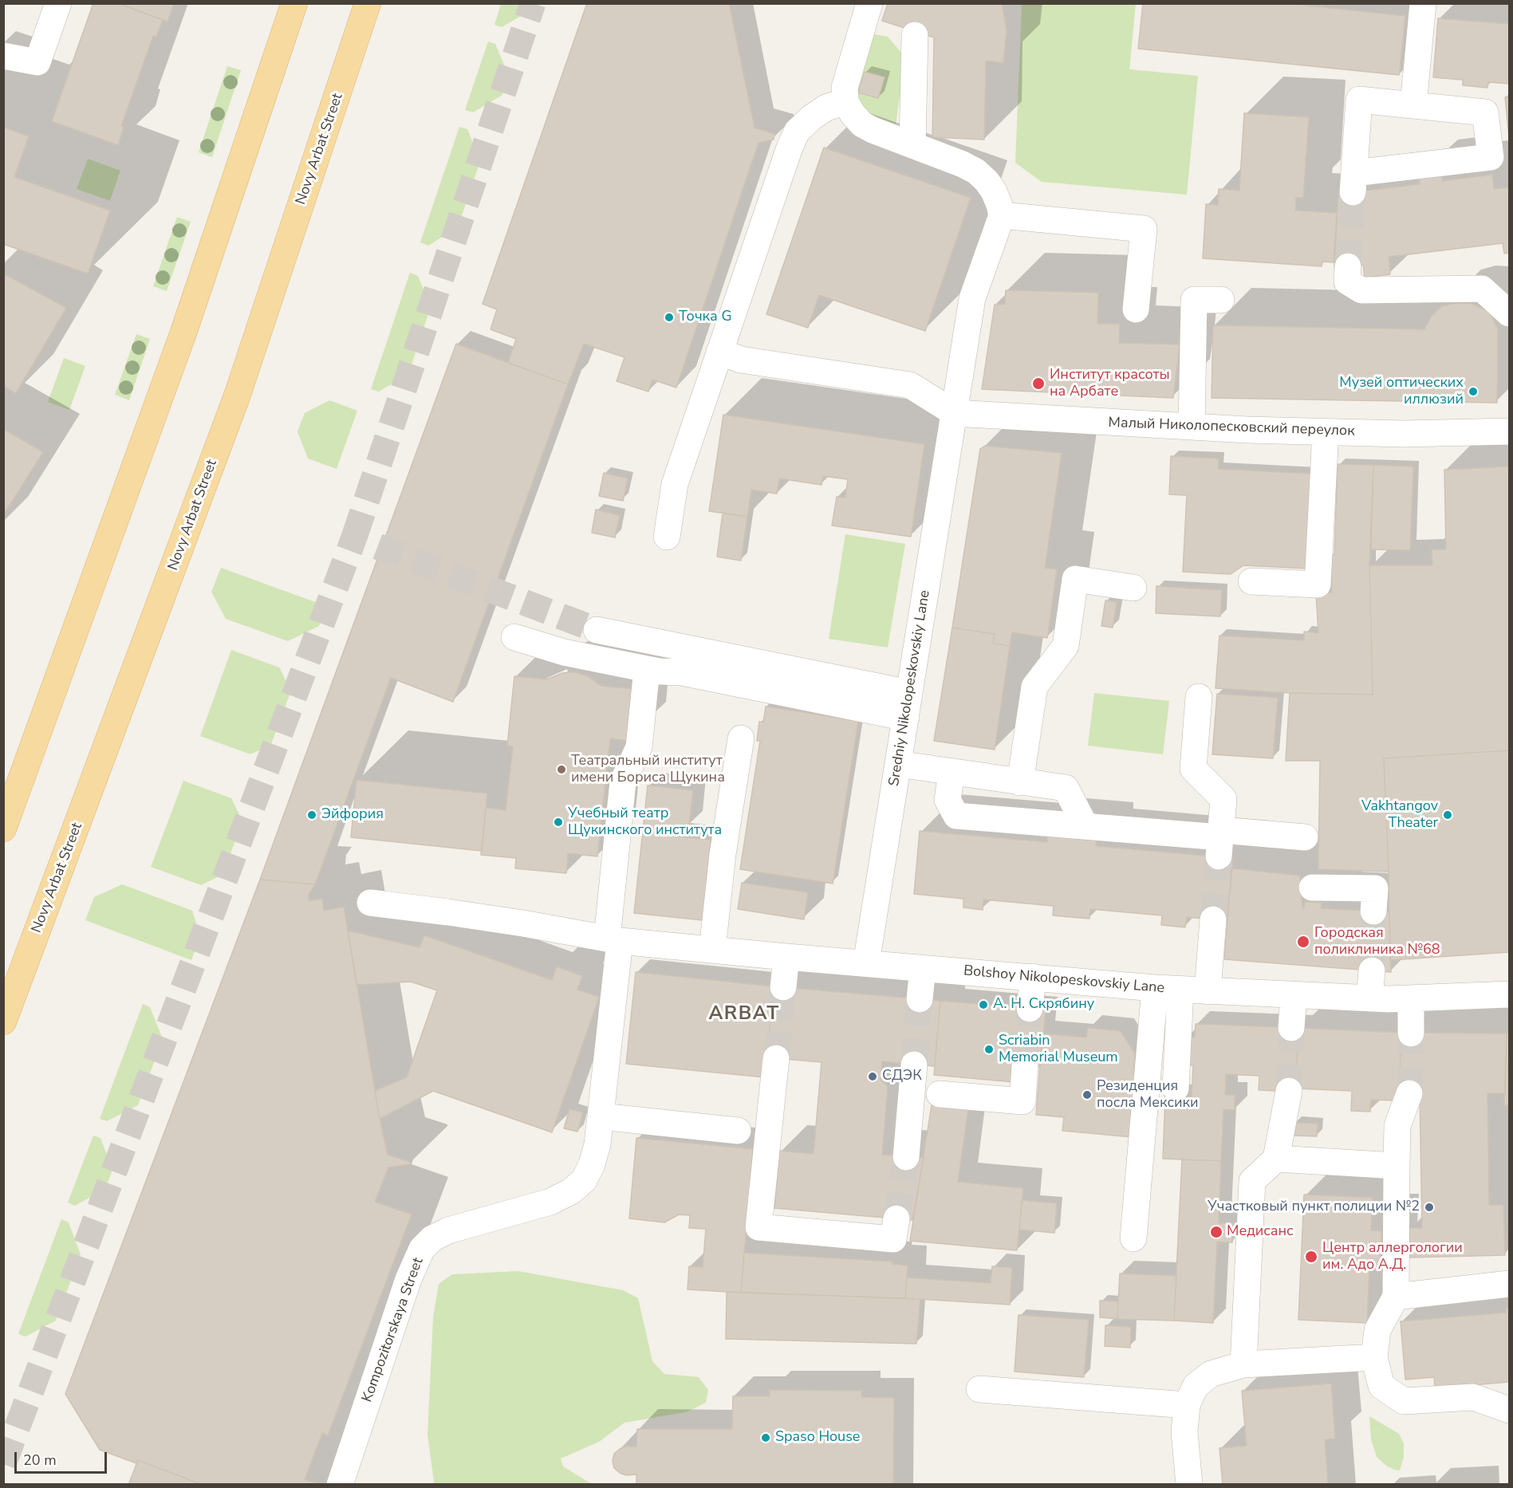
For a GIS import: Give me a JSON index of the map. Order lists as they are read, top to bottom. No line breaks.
{"streets":{"main road":["Novy Arbat Street"],"street":["Малый Николопесковский переулок","Sredniy Nikolopeskovskiy Lane","Bolshoy Nikolopeskovskiy Lane","Kompozitorskaya Street"]},"crossings":[["Малый Николопесковский переулок","Sredniy Nikolopeskovskiy Lane"],["Sredniy Nikolopeskovskiy Lane","Bolshoy Nikolopeskovskiy Lane"],["Bolshoy Nikolopeskovskiy Lane","Kompozitorskaya Street"]],"districts":["ARBAT"],"places":["Точка G","Институт красоты на Арбате","Музей оптических иллюзий","Театральный институт имени Бориса Щукина","Эйфория","Vakhtangov Theater","Учебный театр Щукинского института","Городская поликлиника №68","А. Н. Скрябину","Scriabin Memorial Museum","СДЭК","Резиденция посла Мексики","Участковый пункт полиции №2","Медисанс","Центр аллергологии им. Адо А.Д.","Spaso House"],"scale_bar":"20 m"}
